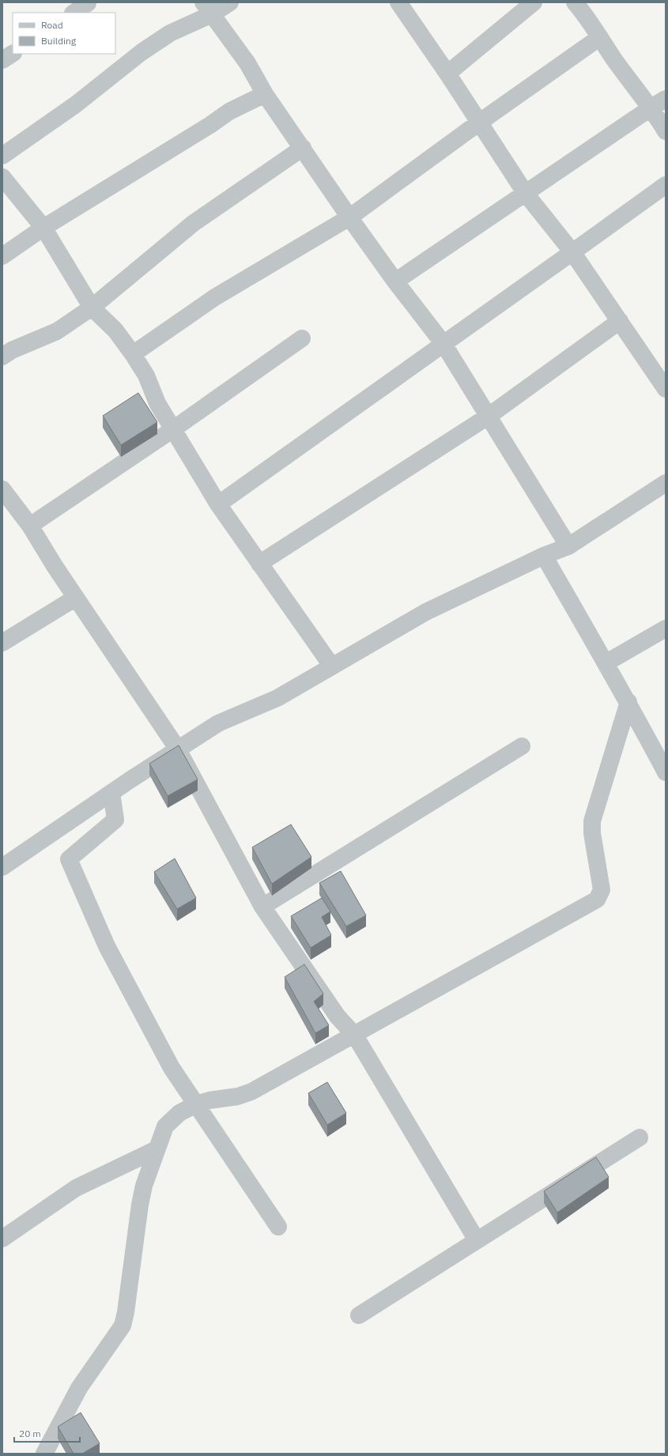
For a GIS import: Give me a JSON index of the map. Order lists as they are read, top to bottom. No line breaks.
{"legend":["Road","Building"],"scale_bar":"20 m"}
